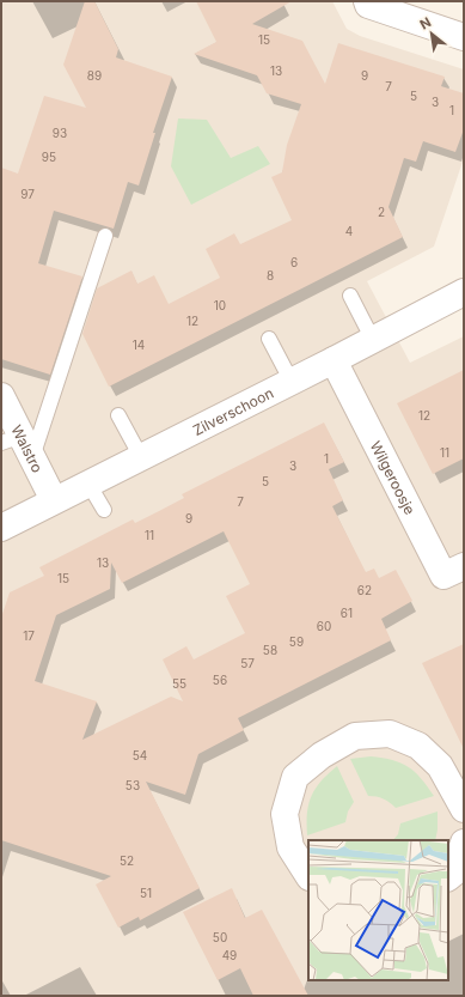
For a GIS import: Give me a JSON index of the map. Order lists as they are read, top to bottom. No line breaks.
{"streets":{"street":["Zilverschoon","Walstro","Wilgeroosje"]},"crossings":[["Zilverschoon","Walstro"],["Zilverschoon","Wilgeroosje"]],"house_numbers":["15","13","89","9","7","5","3","1","93","95","97","2","4","6","8","10","12","14","12","11","1","3","5","7","9","11","13","15","62","61","60","17","59","58","57","56","55","54","53","52","51","50","49"],"north":"top left"}
